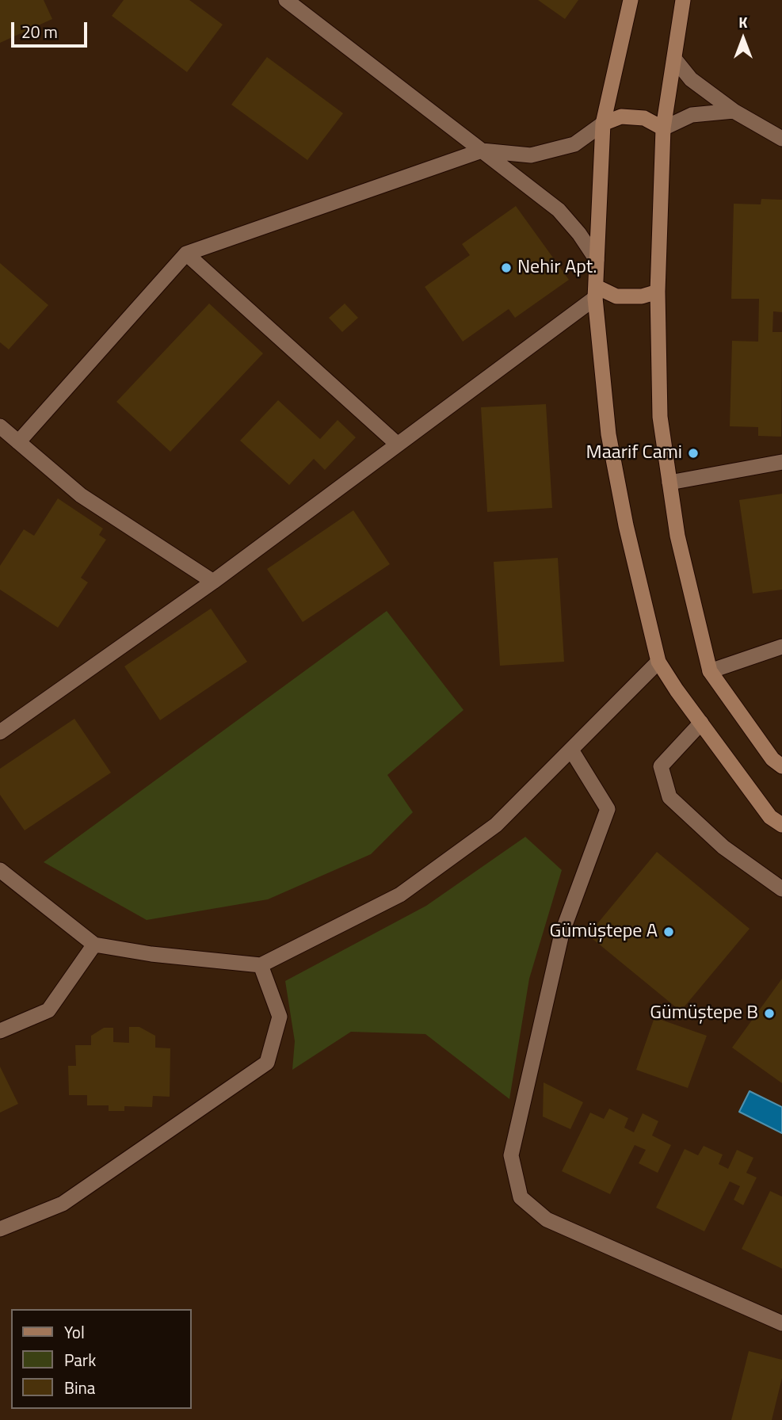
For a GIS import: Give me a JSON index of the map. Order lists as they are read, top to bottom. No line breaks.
{"places":["Nehir Apt.","Maarif Cami","Gümüştepe A","Gümüştepe B"],"legend":["Yol","Park","Bina"],"scale_bar":"20 m","north":"top"}
